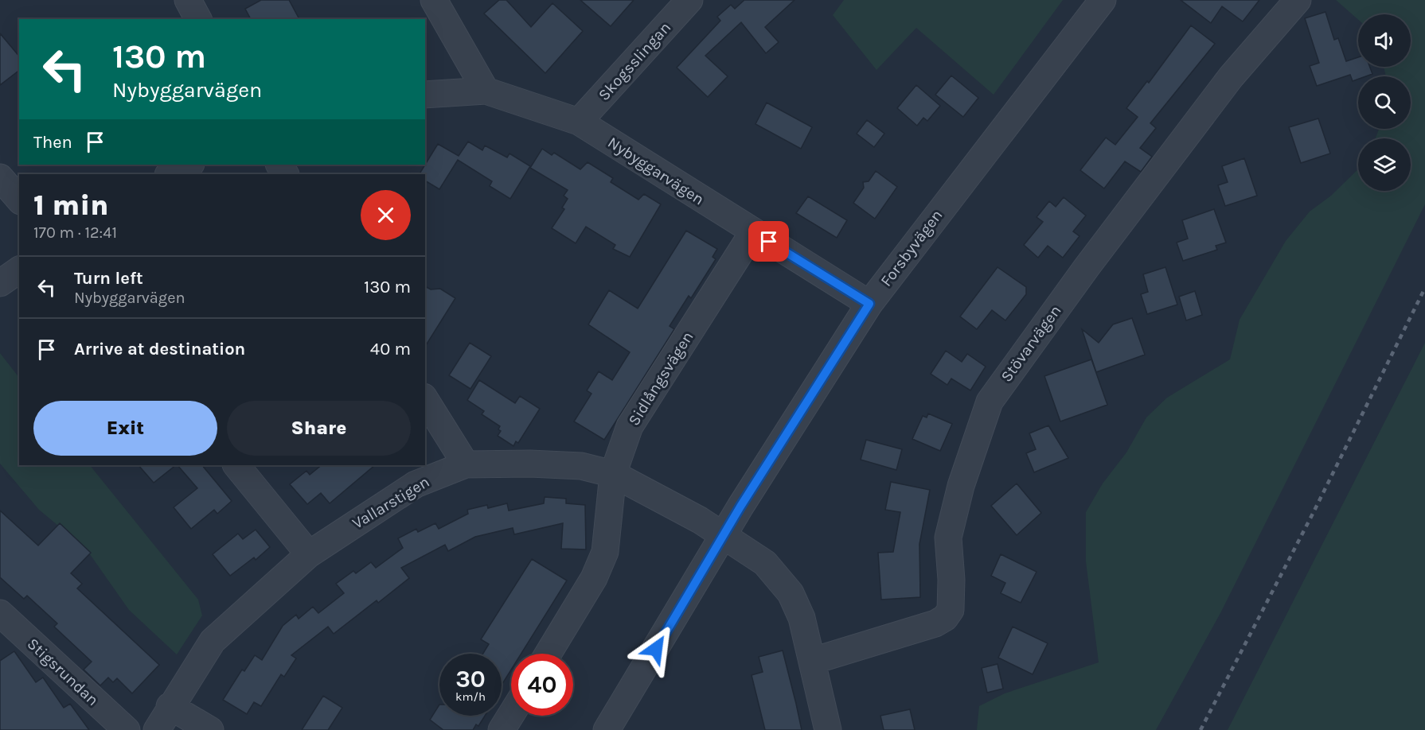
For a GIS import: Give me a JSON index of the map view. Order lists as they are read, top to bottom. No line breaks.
{"streets":{"street":["Skogsslingan","Nybyggarvägen","Forsbyvägen","Stövarvägen","Sidlångsvägen","Vallarstigen","Stigsrundan"]},"crossings":[["Skogsslingan","Nybyggarvägen"],["Nybyggarvägen","Forsbyvägen"],["Nybyggarvägen","Sidlångsvägen"],["Forsbyvägen","Vallarstigen"],["Stövarvägen","Vallarstigen"],["Sidlångsvägen","Vallarstigen"]],"page":{"turn":["130 m","Nybyggarvägen"],"then":"Then","heading":["1 min","170 m · 12:41"],"list":[{"name":"Turn left","note":"Nybyggarvägen","value":"130 m"},{"name":"Arrive at destination","value":"40 m"}],"buttons":["Exit","Share"],"speed":"30 km/h","limit":"40"}}
